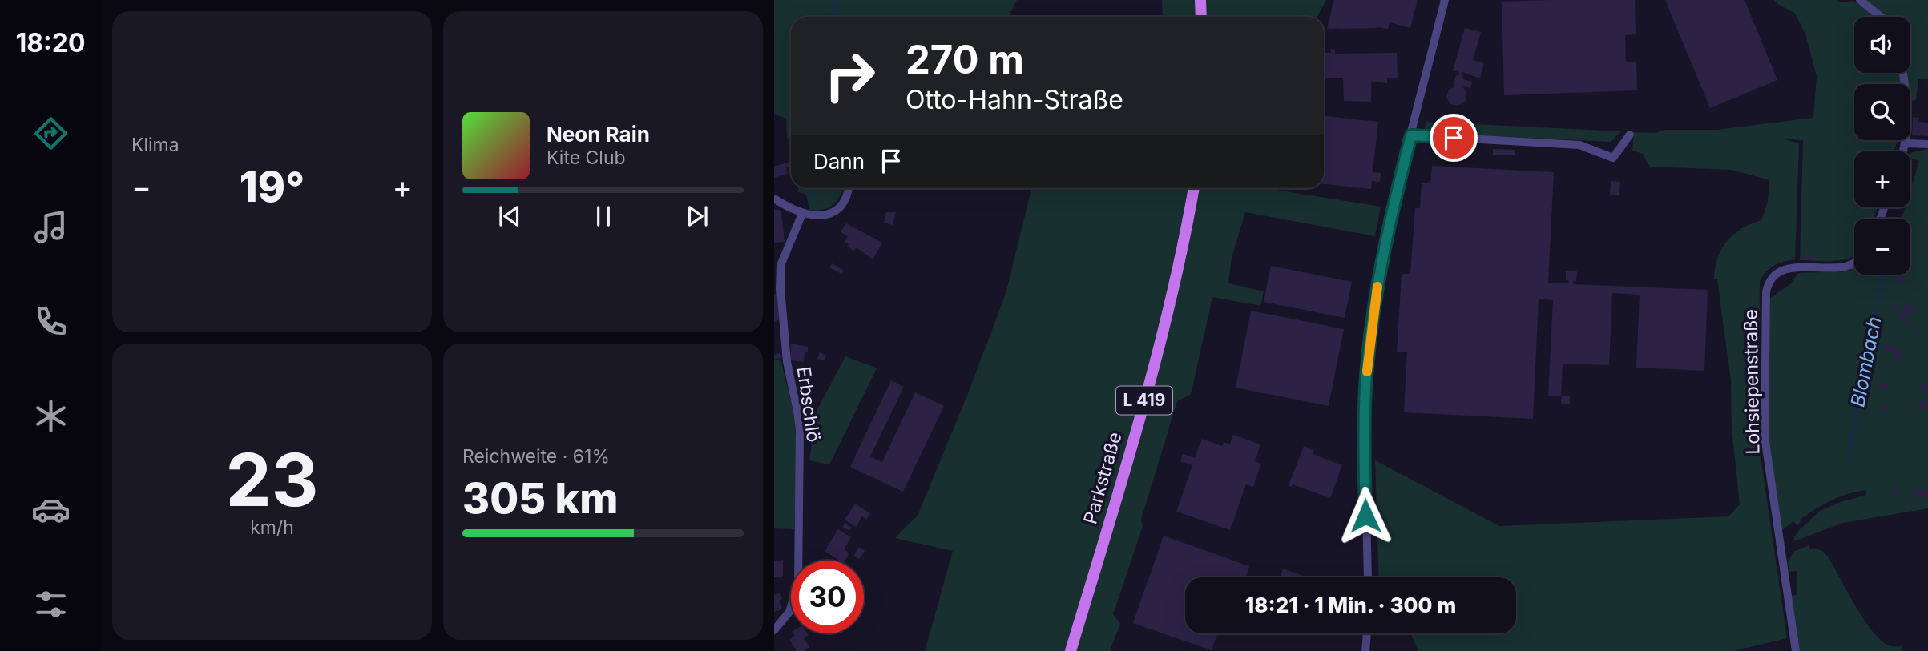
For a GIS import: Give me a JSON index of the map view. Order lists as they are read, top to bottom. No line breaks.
{"streets":{"main road":["L 419","Parkstraße"],"street":["Lohsiepenstraße","Erbschlö"]},"water":["Blombach"],"page":{"tabs":"18:20","tile":["Klima",["23","km/h"],["Reichweite · 61%","305 km"]],"map_buttons":["+","−"],"turn":["270 m","Otto-Hahn-Straße"],"song":["Neon Rain","Kite Club"],"then":"Dann","heat":["−","19°","+"],"limit":"30","trip":"18:21 · 1 Min. · 300 m"}}
